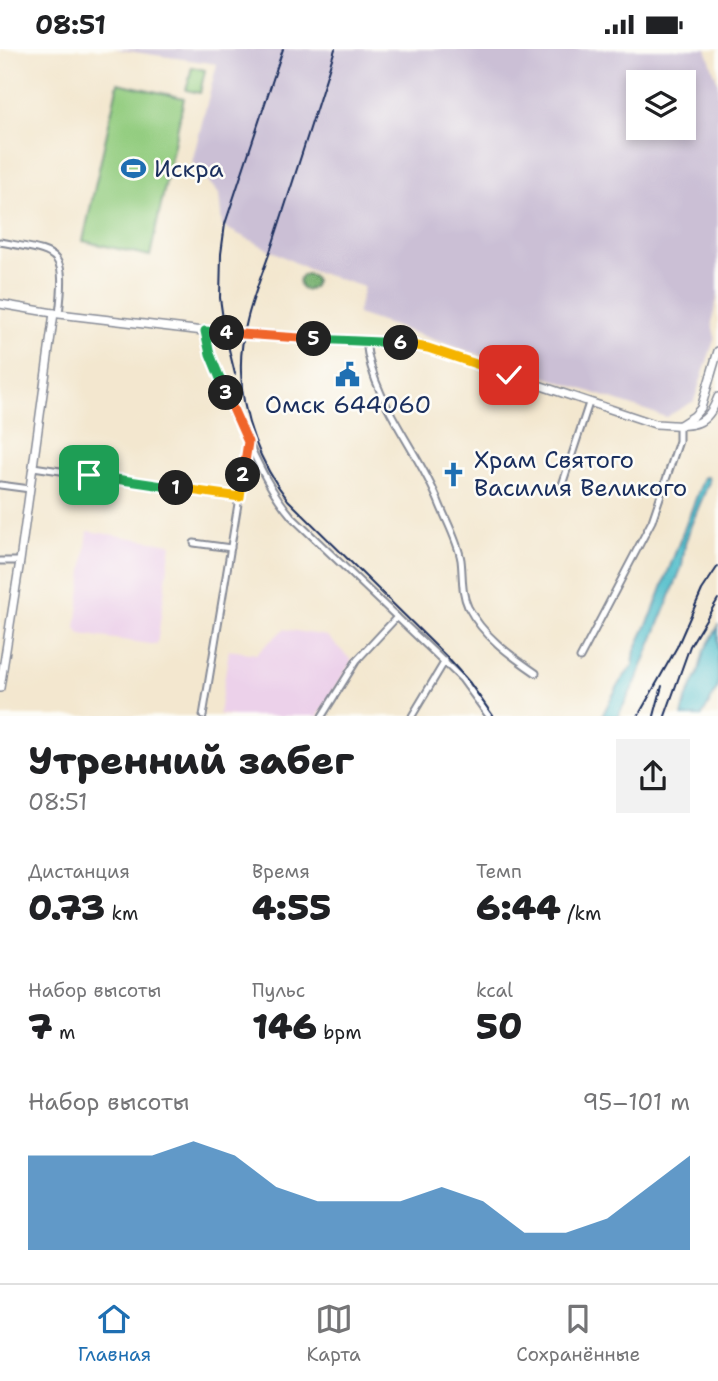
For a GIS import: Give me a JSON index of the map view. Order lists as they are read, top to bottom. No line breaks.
{"places":{"sports":["Искра"],"public building":["Омск 644060"],"church":["Храм Святого Василия Великого"]},"page":{"status":"08:51","pins":["4","5","6","3","2","1"],"heading":["Утренний забег","08:51"],"stats":[["Дистанция","0.73 km"],["Время","4:55"],["Темп","6:44 /km"],["Набор высоты","7 m"],["Пульс","146 bpm"],["kcal","50"]],"chart":["Набор высоты","95–101 m"],"tabs":["Главная","Карта","Сохранённые"]}}
